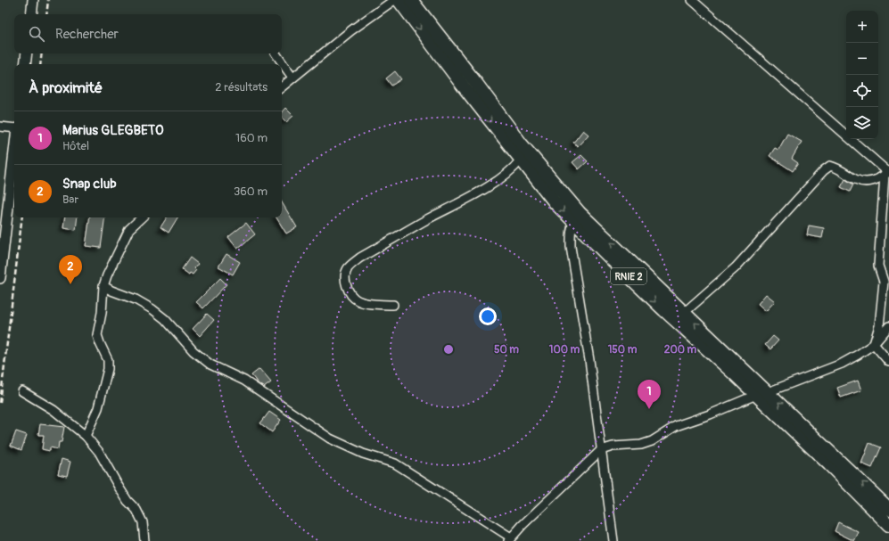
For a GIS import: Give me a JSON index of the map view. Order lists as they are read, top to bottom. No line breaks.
{"streets":{"highway":["RNIE 2"]},"page":{"map_buttons":["+","−"],"search":"Rechercher","heading":["À proximité","2 résultats"],"list":[{"mark":"1","name":"Marius GLEGBETO","note":"Hôtel","value":"160 m"},{"mark":"2","name":"Snap club","note":"Bar","value":"360 m"}],"pins":["2","1"]},"rings":["50 m","100 m","150 m","200 m"]}
